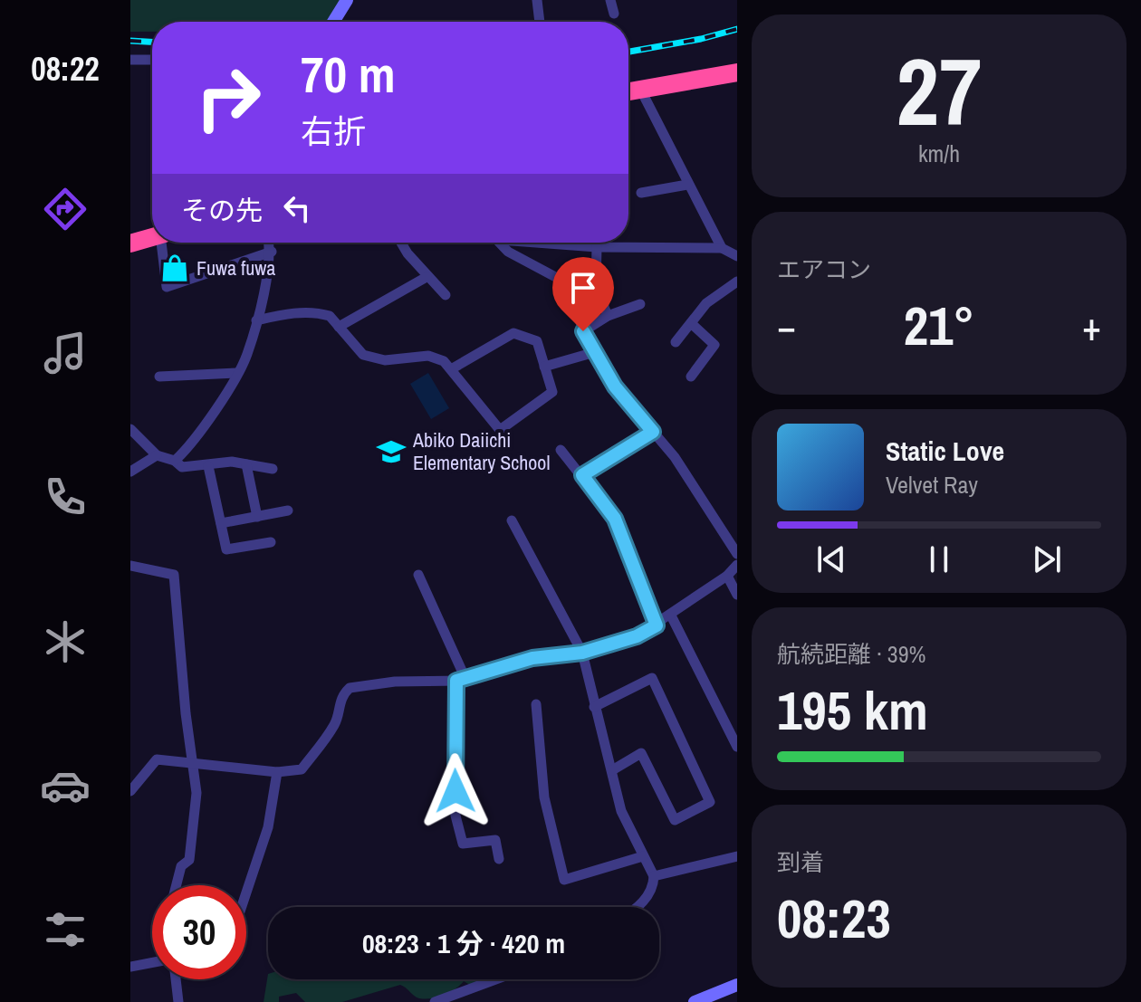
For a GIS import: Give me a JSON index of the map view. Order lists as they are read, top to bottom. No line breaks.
{"places":{"shop":["Fuwa fuwa"],"school or university":["Abiko Daiichi Elementary School"]},"page":{"tabs":"08:22","tile":[["27","km/h"],"エアコン",["航続距離 · 39%","195 km"],["到着","08:23"]],"turn":["70 m","右折"],"then":"その先","heat":["−","21°","+"],"song":["Static Love","Velvet Ray"],"limit":"30","trip":"08:23 · 1 分 · 420 m"}}
